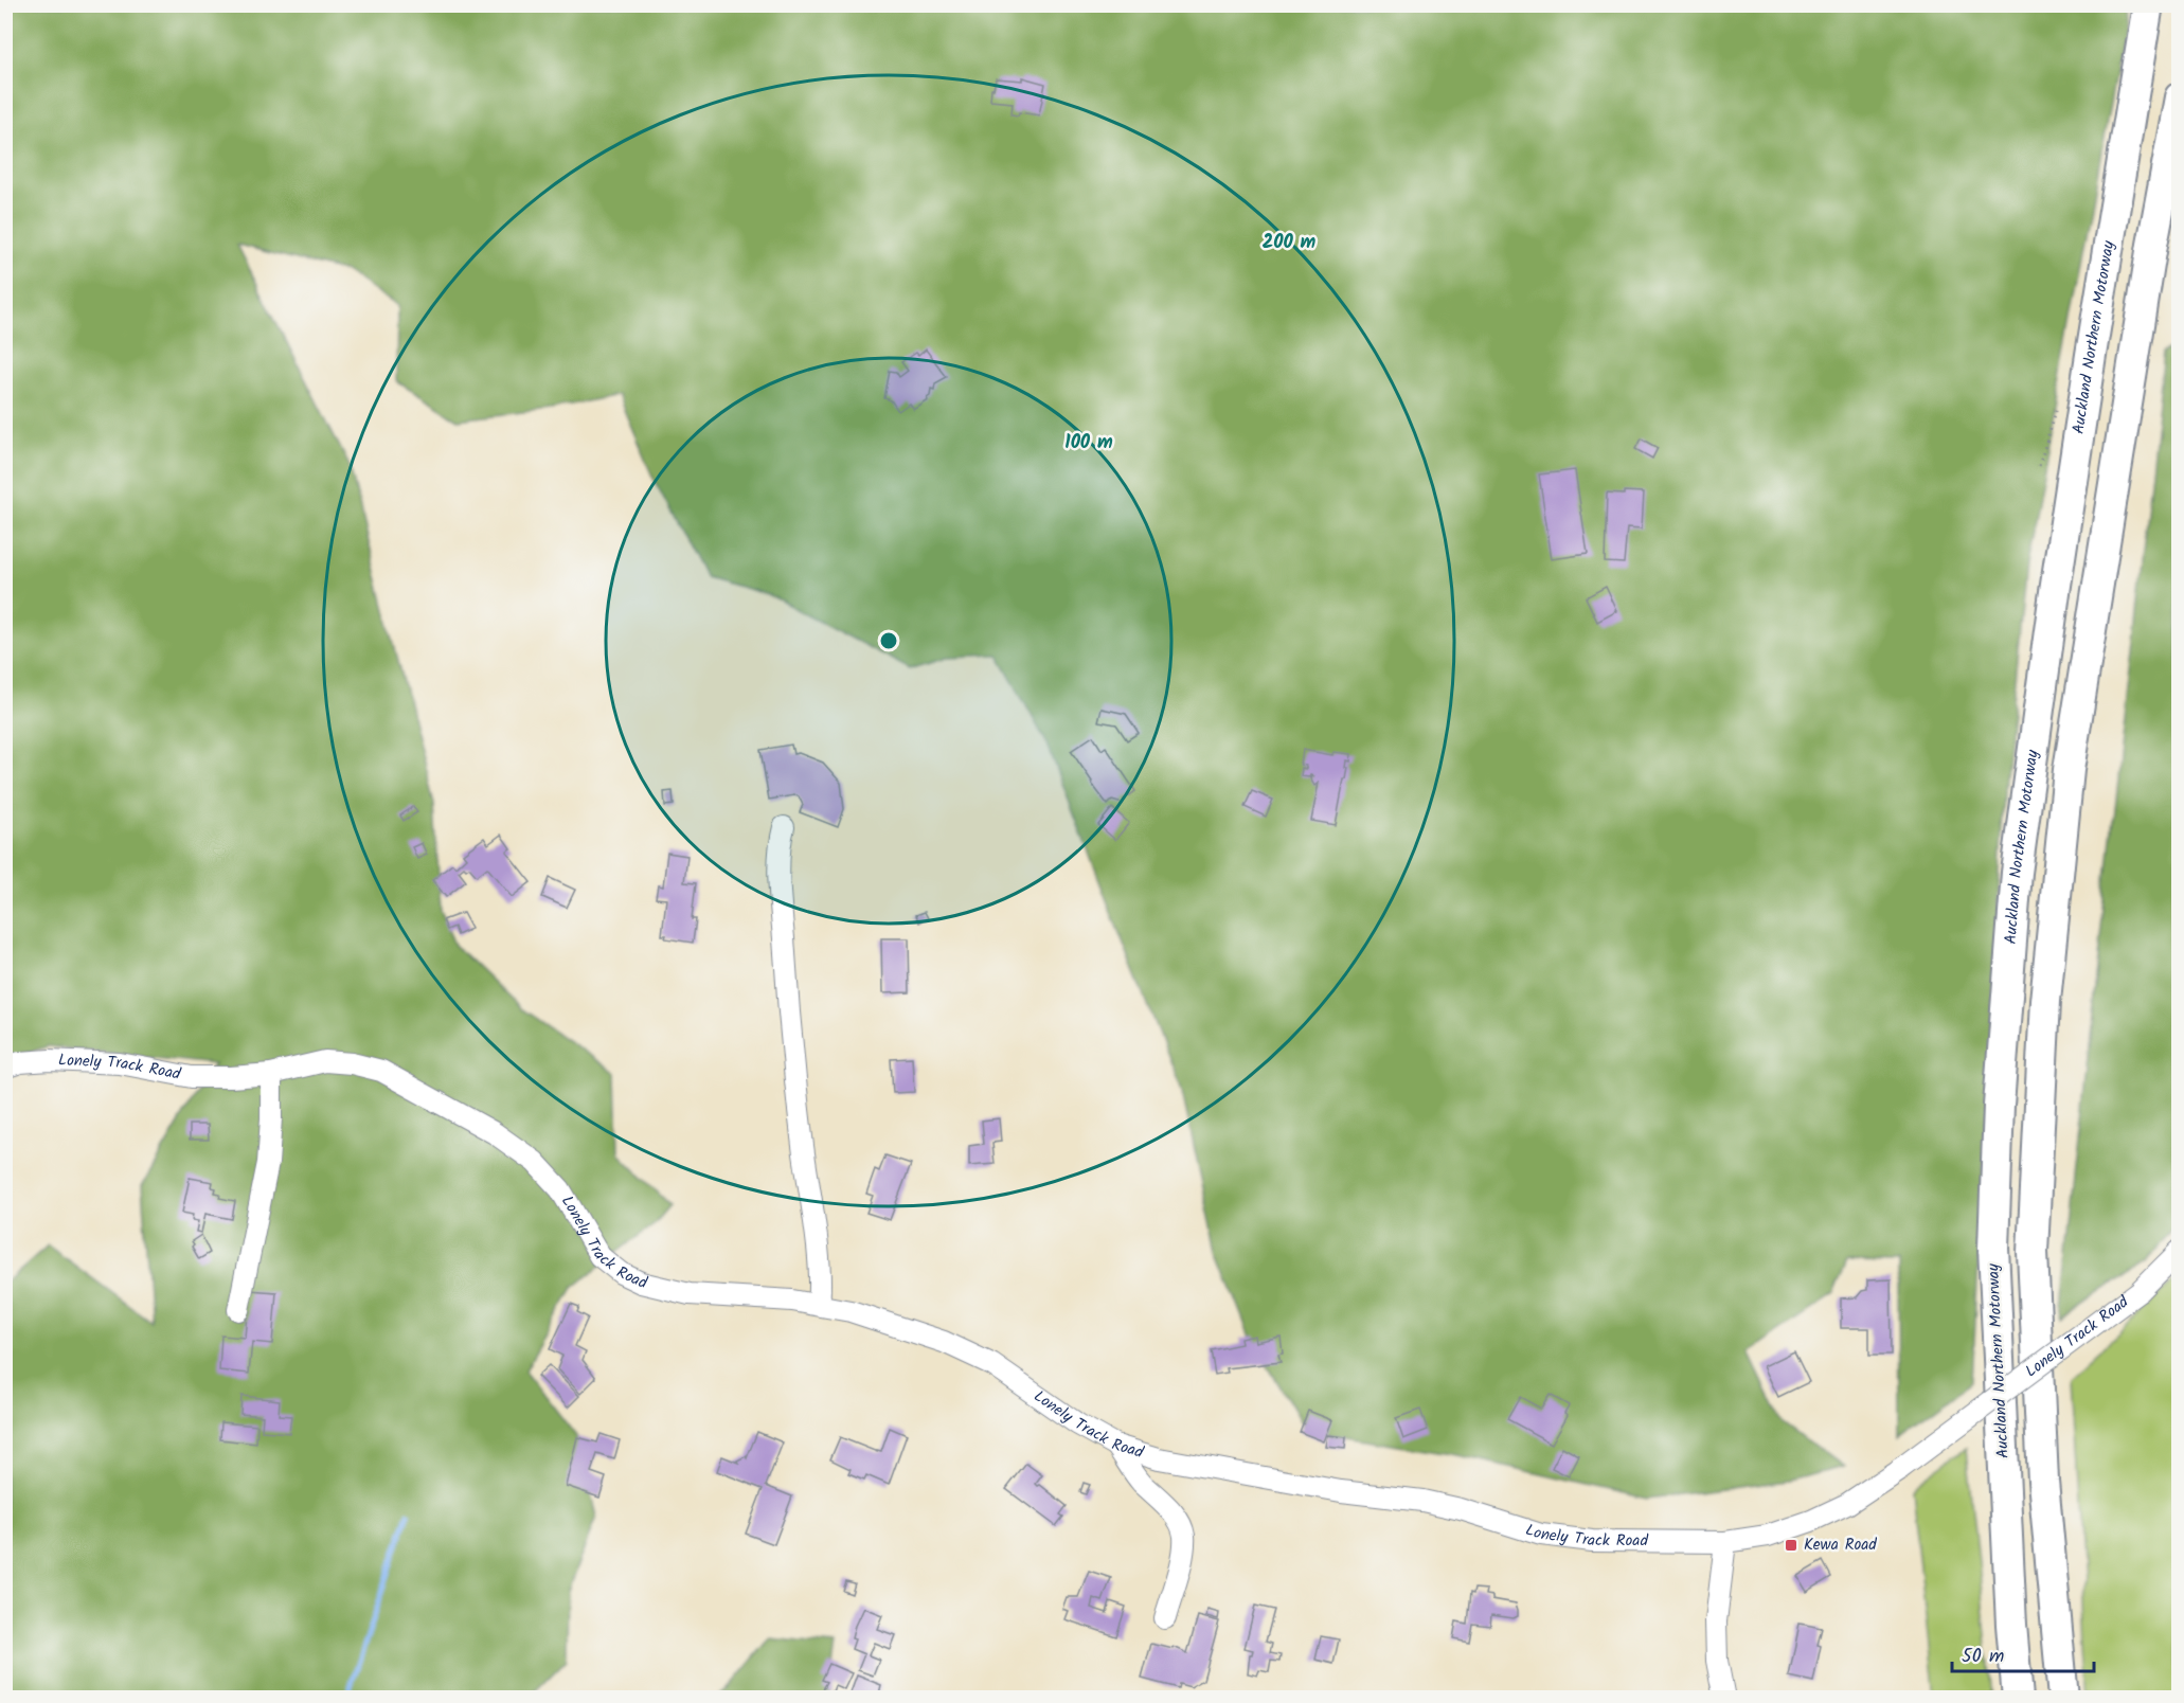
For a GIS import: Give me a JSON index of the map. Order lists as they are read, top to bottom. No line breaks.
{"streets":{"highway":["Auckland Northern Motorway"],"street":["Lonely Track Road"]},"places":{"transit":["Kewa Road"]},"scale_bar":"50 m","rings":["200 m","100 m"]}
